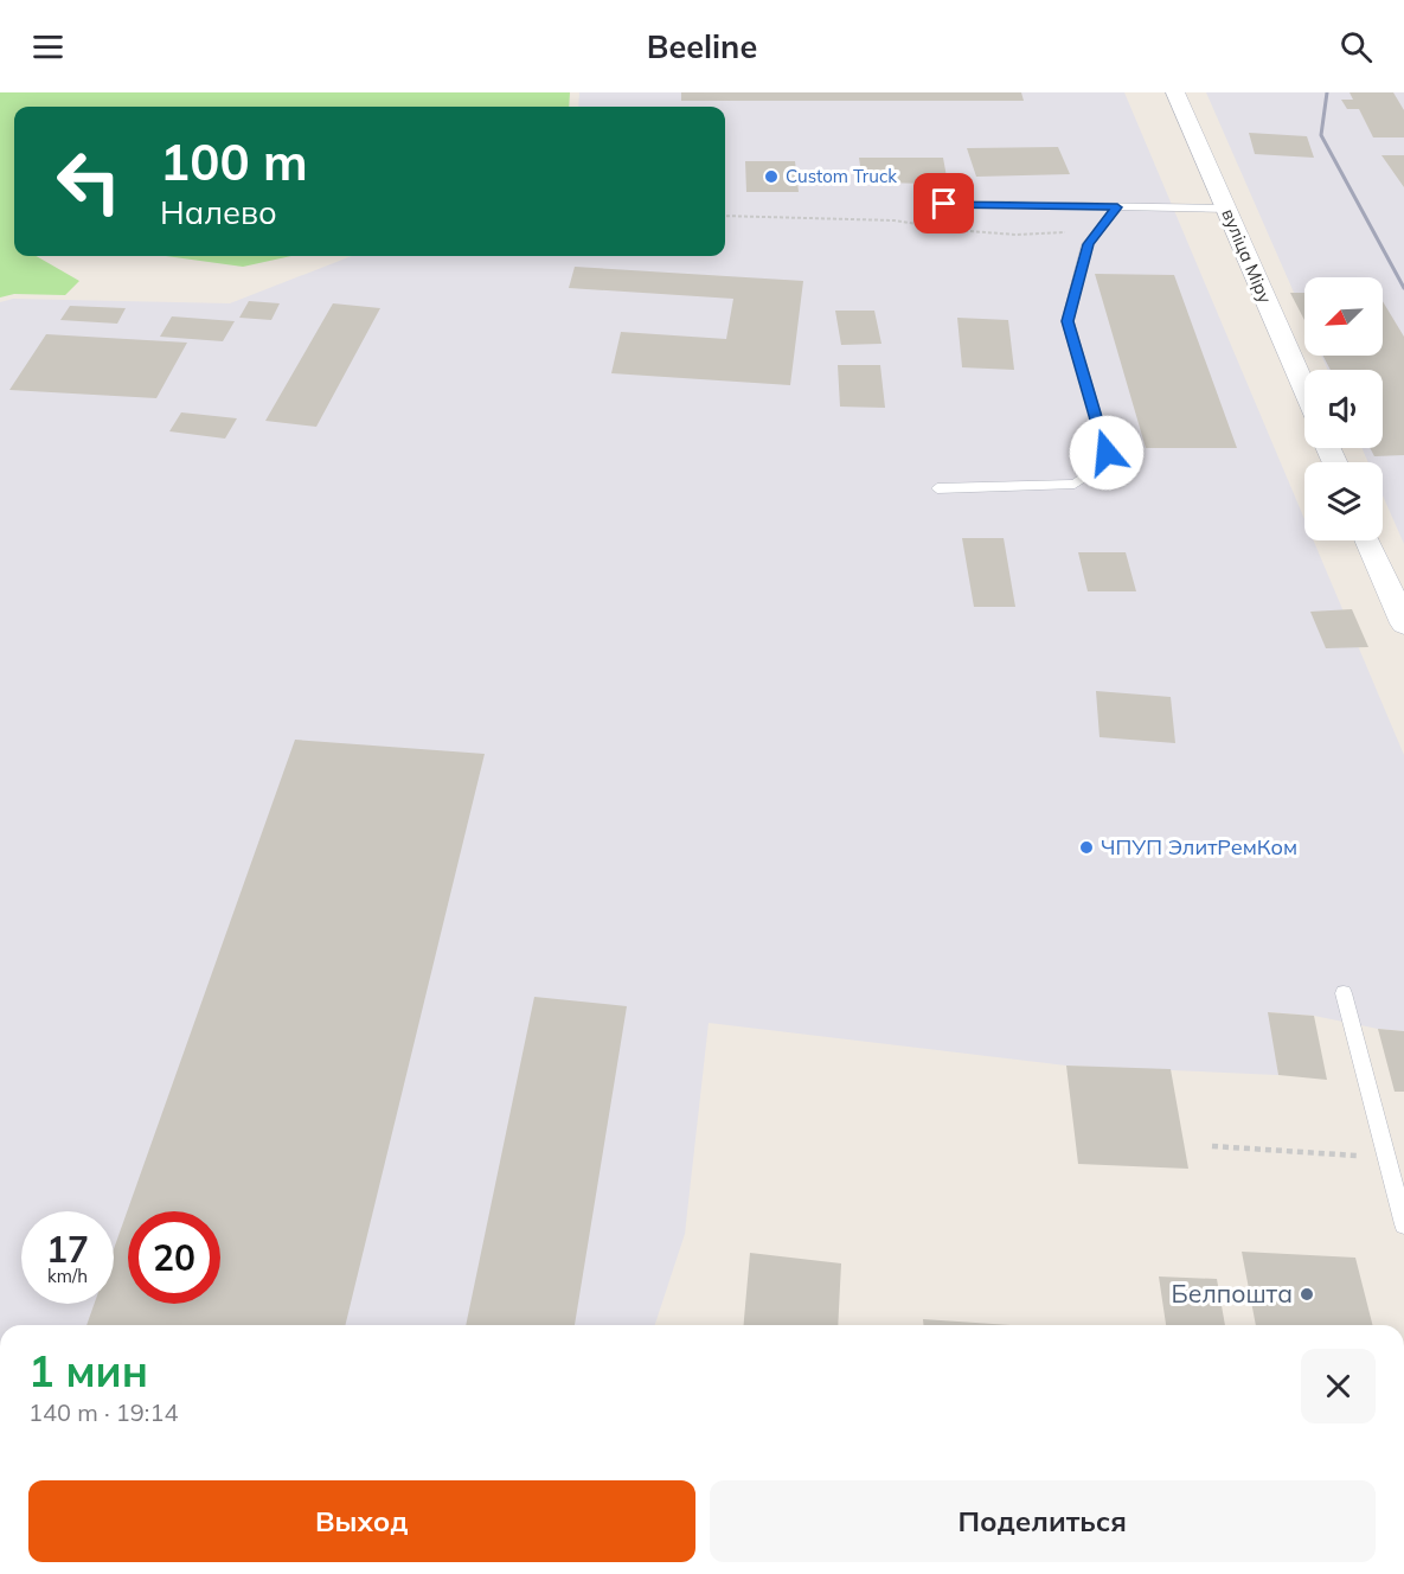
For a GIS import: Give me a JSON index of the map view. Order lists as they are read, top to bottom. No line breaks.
{"streets":{"street":["вуліца Міру"]},"places":["Custom Truck","ЧПУП ЭлитРемКом","Белпошта"],"north":"bottom left","page":{"header":"Beeline","turn":["100 m","Налево"],"speed":"17 km/h","limit":"20","heading":["1 мин","140 m · 19:14"],"buttons":["Выход","Поделиться"]}}
